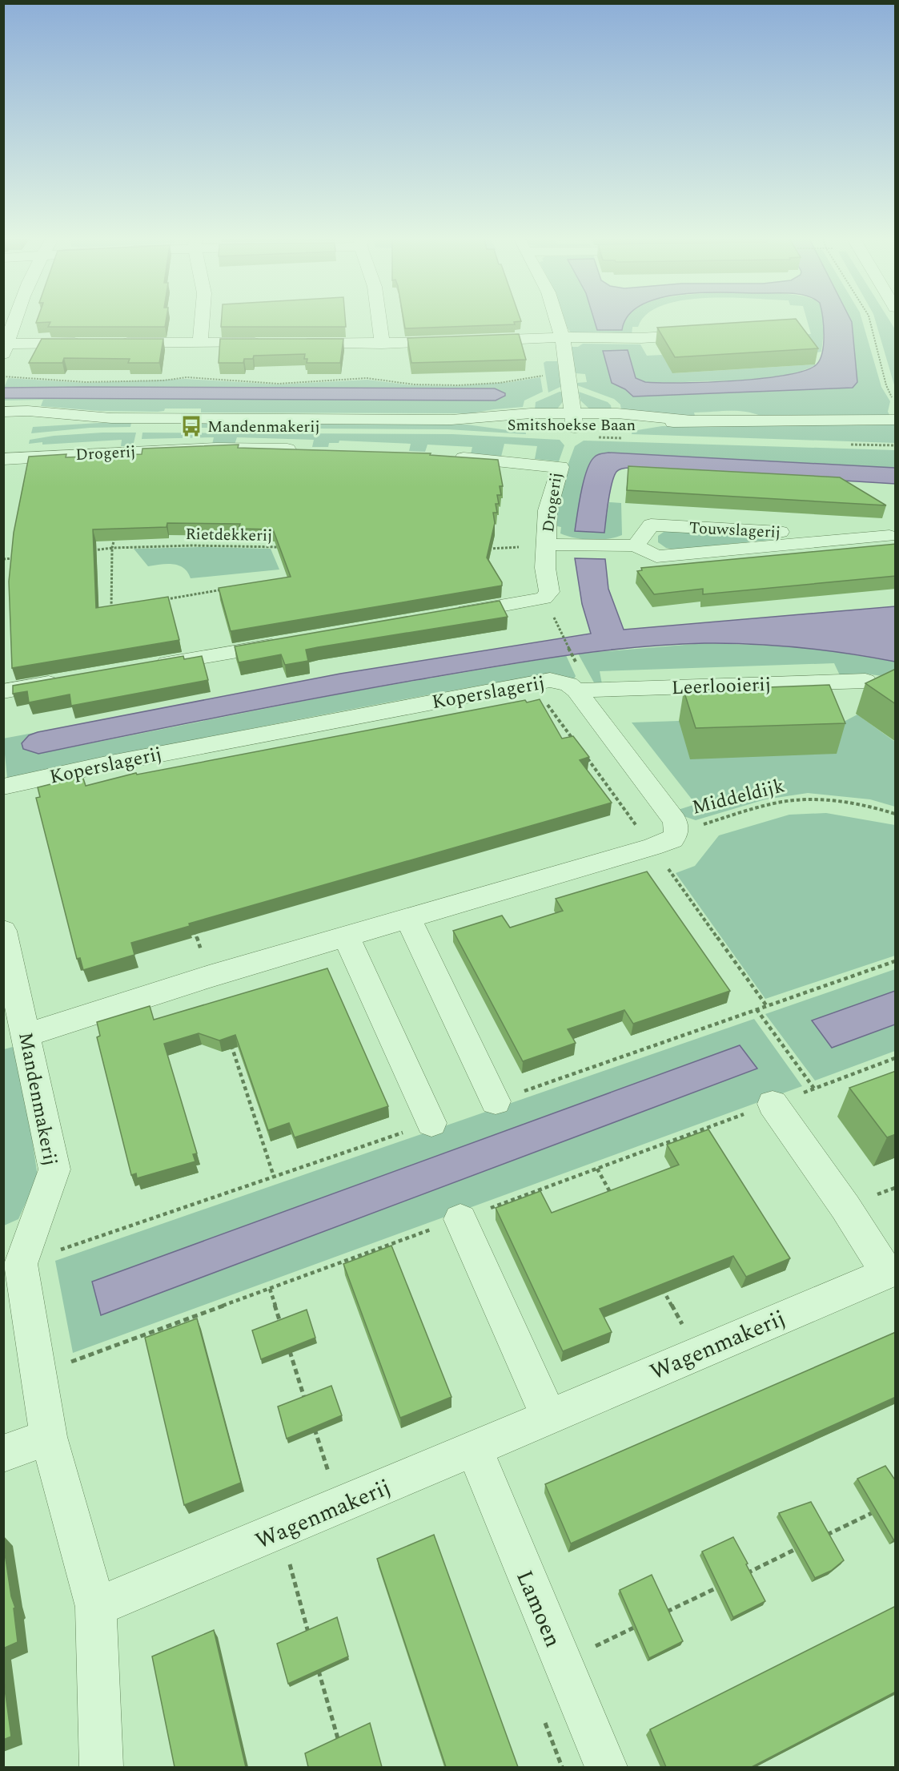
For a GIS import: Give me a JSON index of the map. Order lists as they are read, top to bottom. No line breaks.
{"streets":{"street":["Smitshoekse Baan","Drogerij","Touwslagerij","Leerlooierij","Koperslagerij","Mandenmakerij","Wagenmakerij","Lamoen"],"path":["Rietdekkerij","Middeldijk"]},"crossings":[["Drogerij","Touwslagerij"],["Leerlooierij","Koperslagerij"],["Koperslagerij","Middeldijk"],["Wagenmakerij","Lamoen"]],"places":{"bus stop":["Mandenmakerij"]}}
